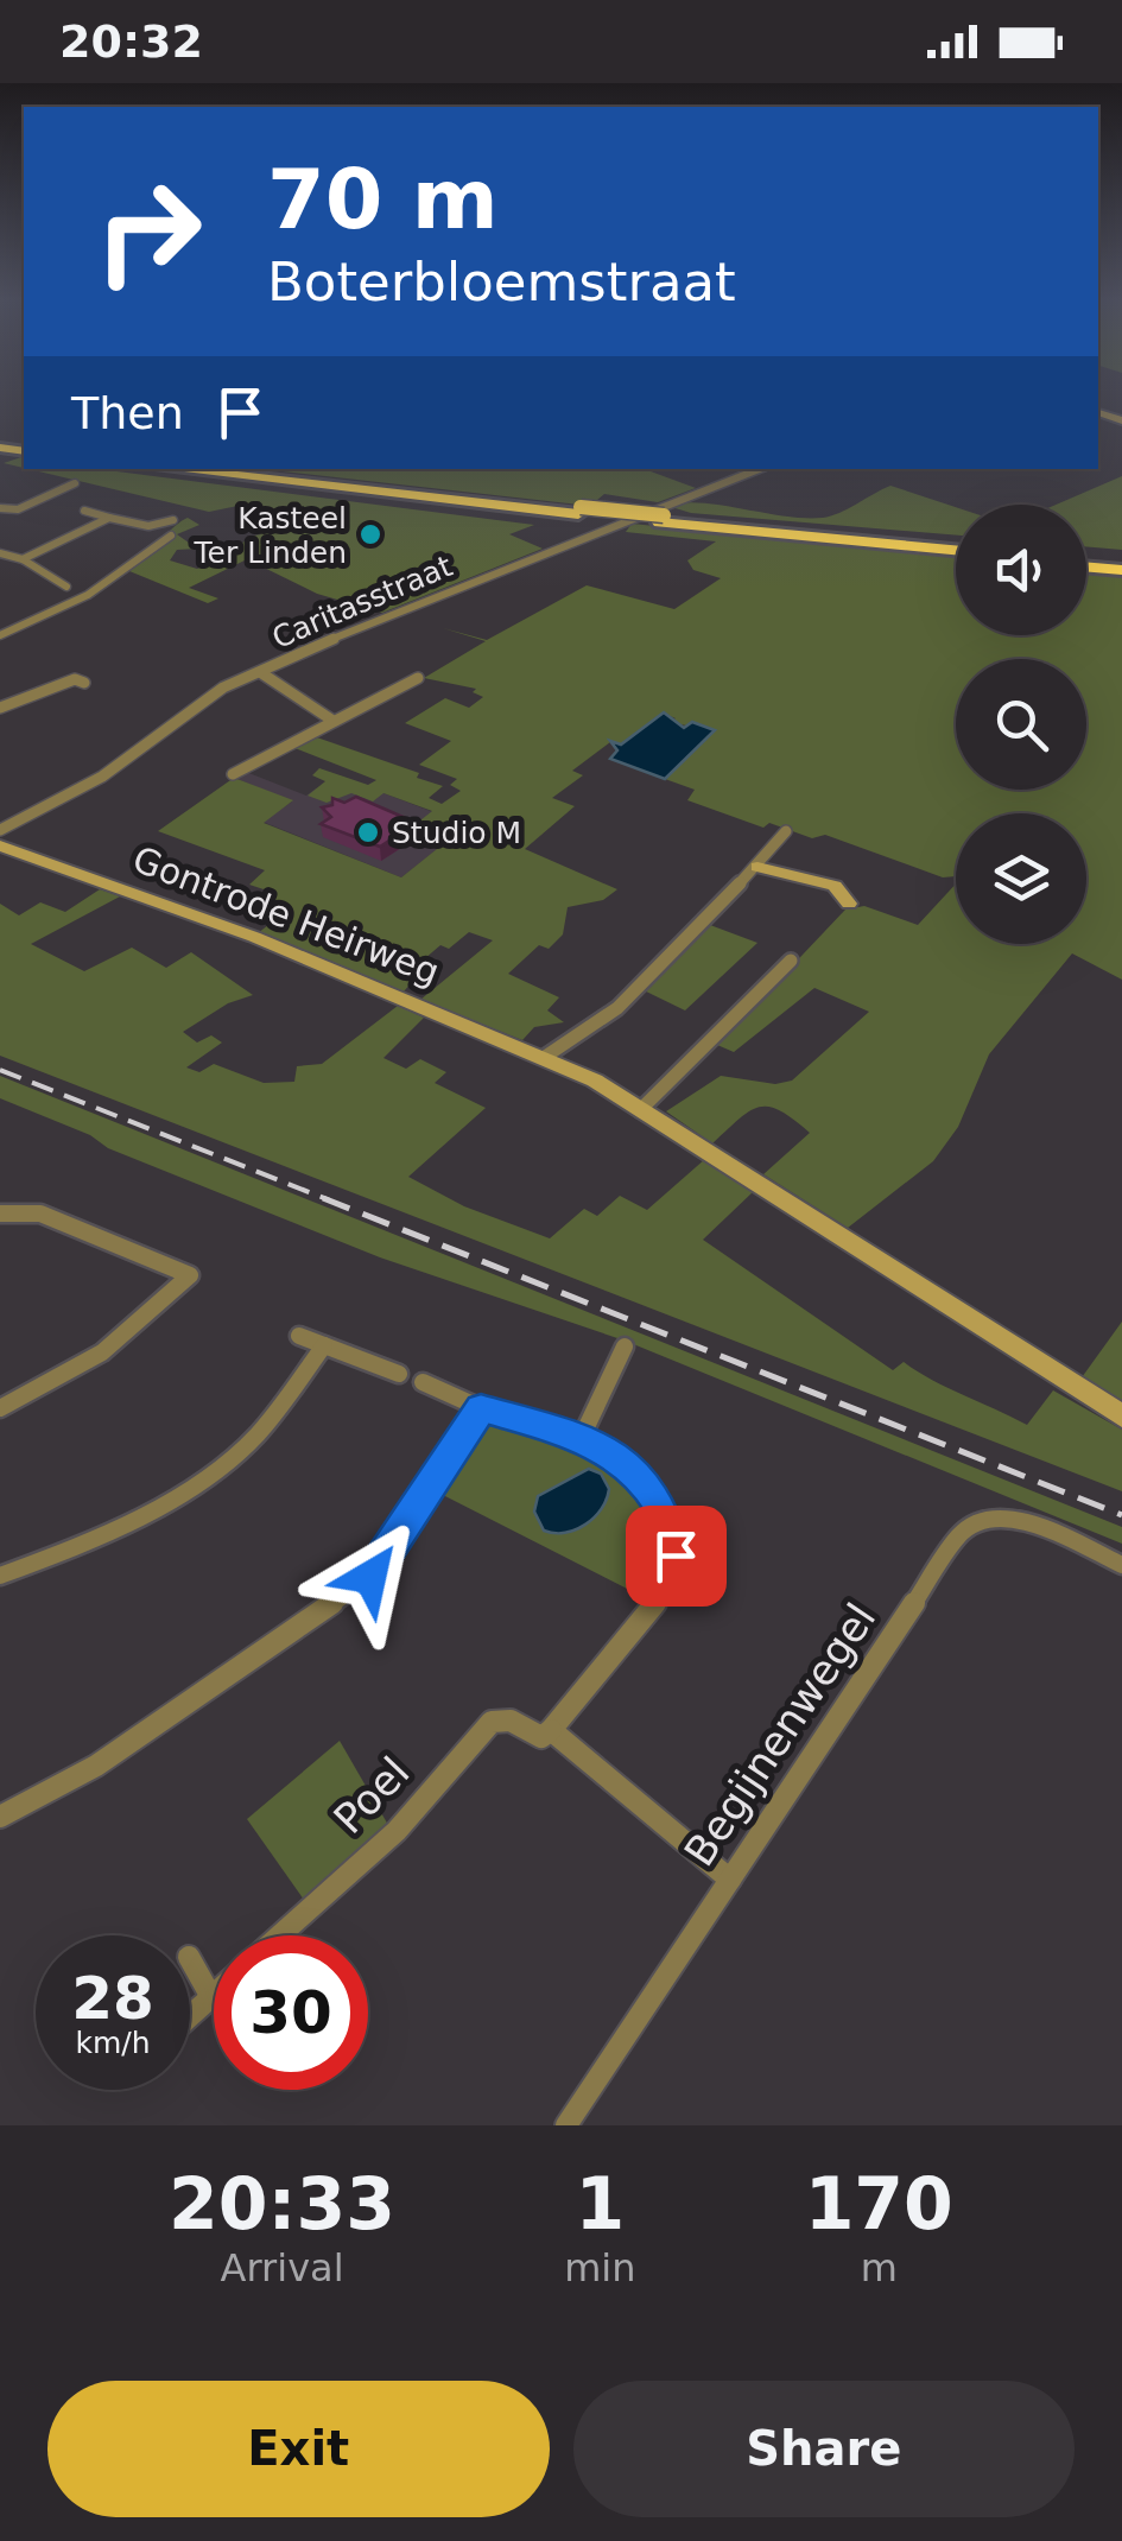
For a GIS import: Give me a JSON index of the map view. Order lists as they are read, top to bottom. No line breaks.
{"streets":{"street":["Caritasstraat","Gontrode Heirweg","Begijnenwegel","Poel"]},"places":["Kasteel Ter Linden","Studio M"],"page":{"status":"20:32","turn":["70 m","Boterbloemstraat"],"then":"Then","speed":"28 km/h","limit":"30","eta":["20:33","Arrival","1","min","170","m"],"buttons":["Exit","Share"]}}
